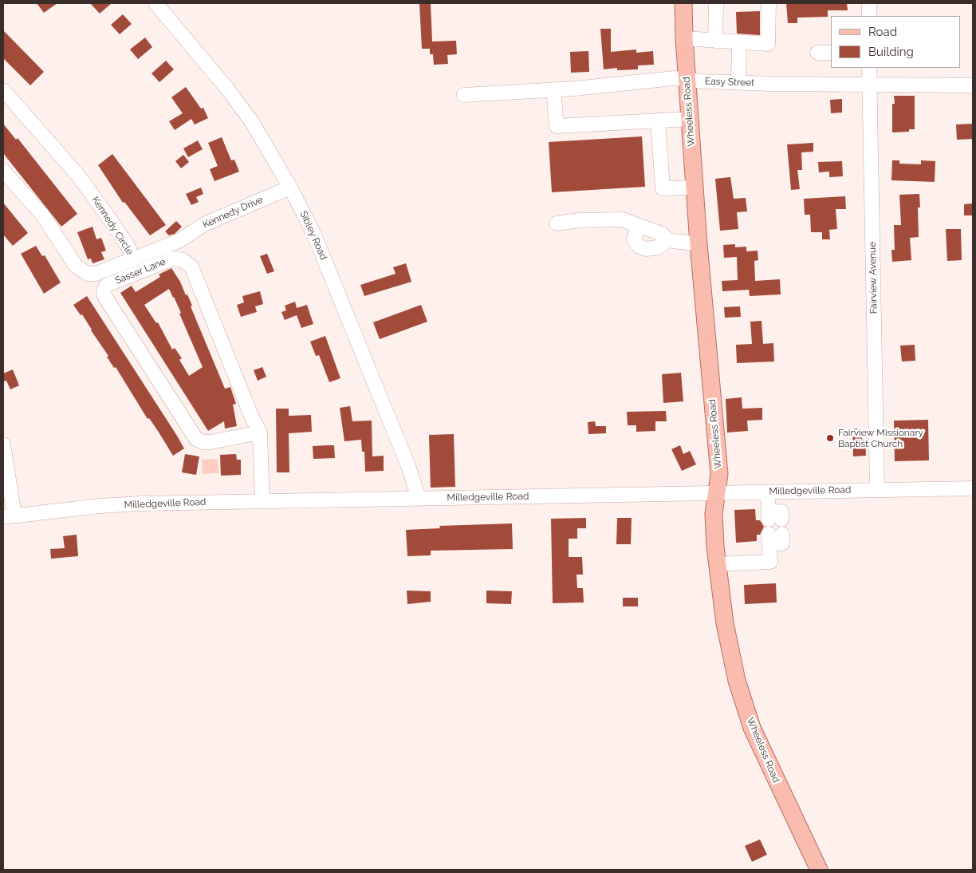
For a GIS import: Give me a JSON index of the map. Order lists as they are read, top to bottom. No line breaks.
{"streets":{"main road":["Wheeless Road"],"street":["Easy Street","Kennedy Drive","Kennedy Circle","Sibley Road","Sasser Lane","Fairview Avenue","Milledgeville Road"]},"crossings":[["Easy Street","Wheeless Road"],["Easy Street","Fairview Avenue"],["Wheeless Road","Milledgeville Road"],["Kennedy Drive","Kennedy Circle"],["Kennedy Drive","Sibley Road"],["Sibley Road","Milledgeville Road"],["Sasser Lane","Milledgeville Road"],["Fairview Avenue","Milledgeville Road"]],"places":["Fairview Missionary Baptist Church"],"legend":["Road","Building"]}
